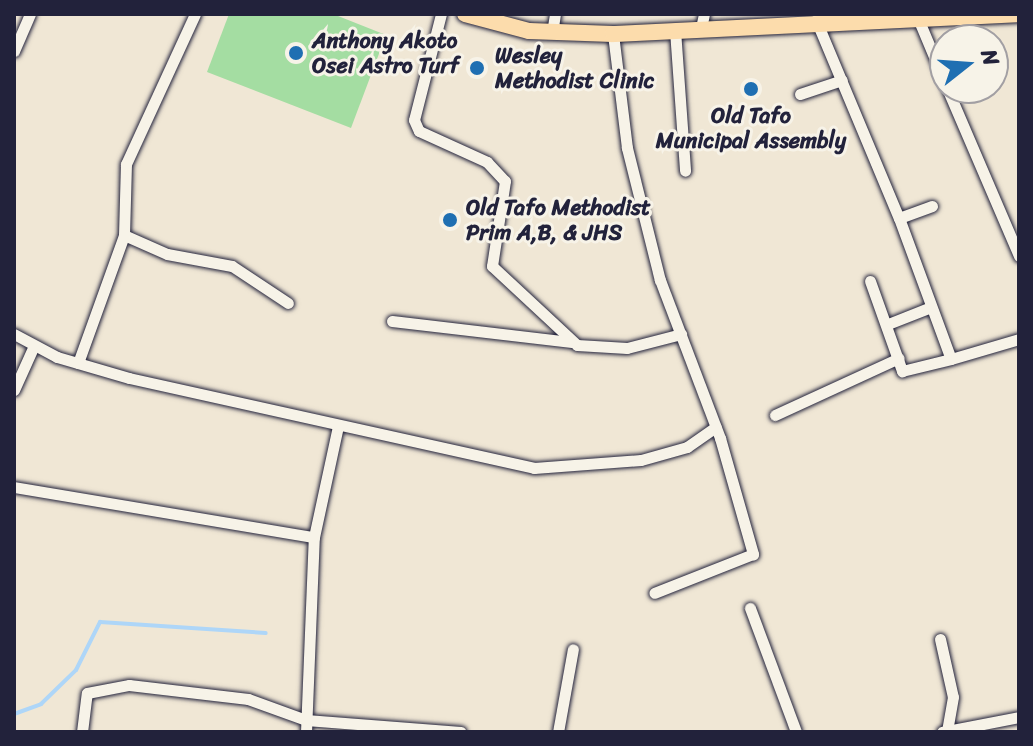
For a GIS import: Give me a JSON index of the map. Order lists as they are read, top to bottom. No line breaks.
{"places":["Anthony Akoto Osei Astro Turf","Wesley Methodist Clinic","Old Tafo Municipal Assembly","Old Tafo Methodist Prim A,B, & JHS"],"north":"right"}
